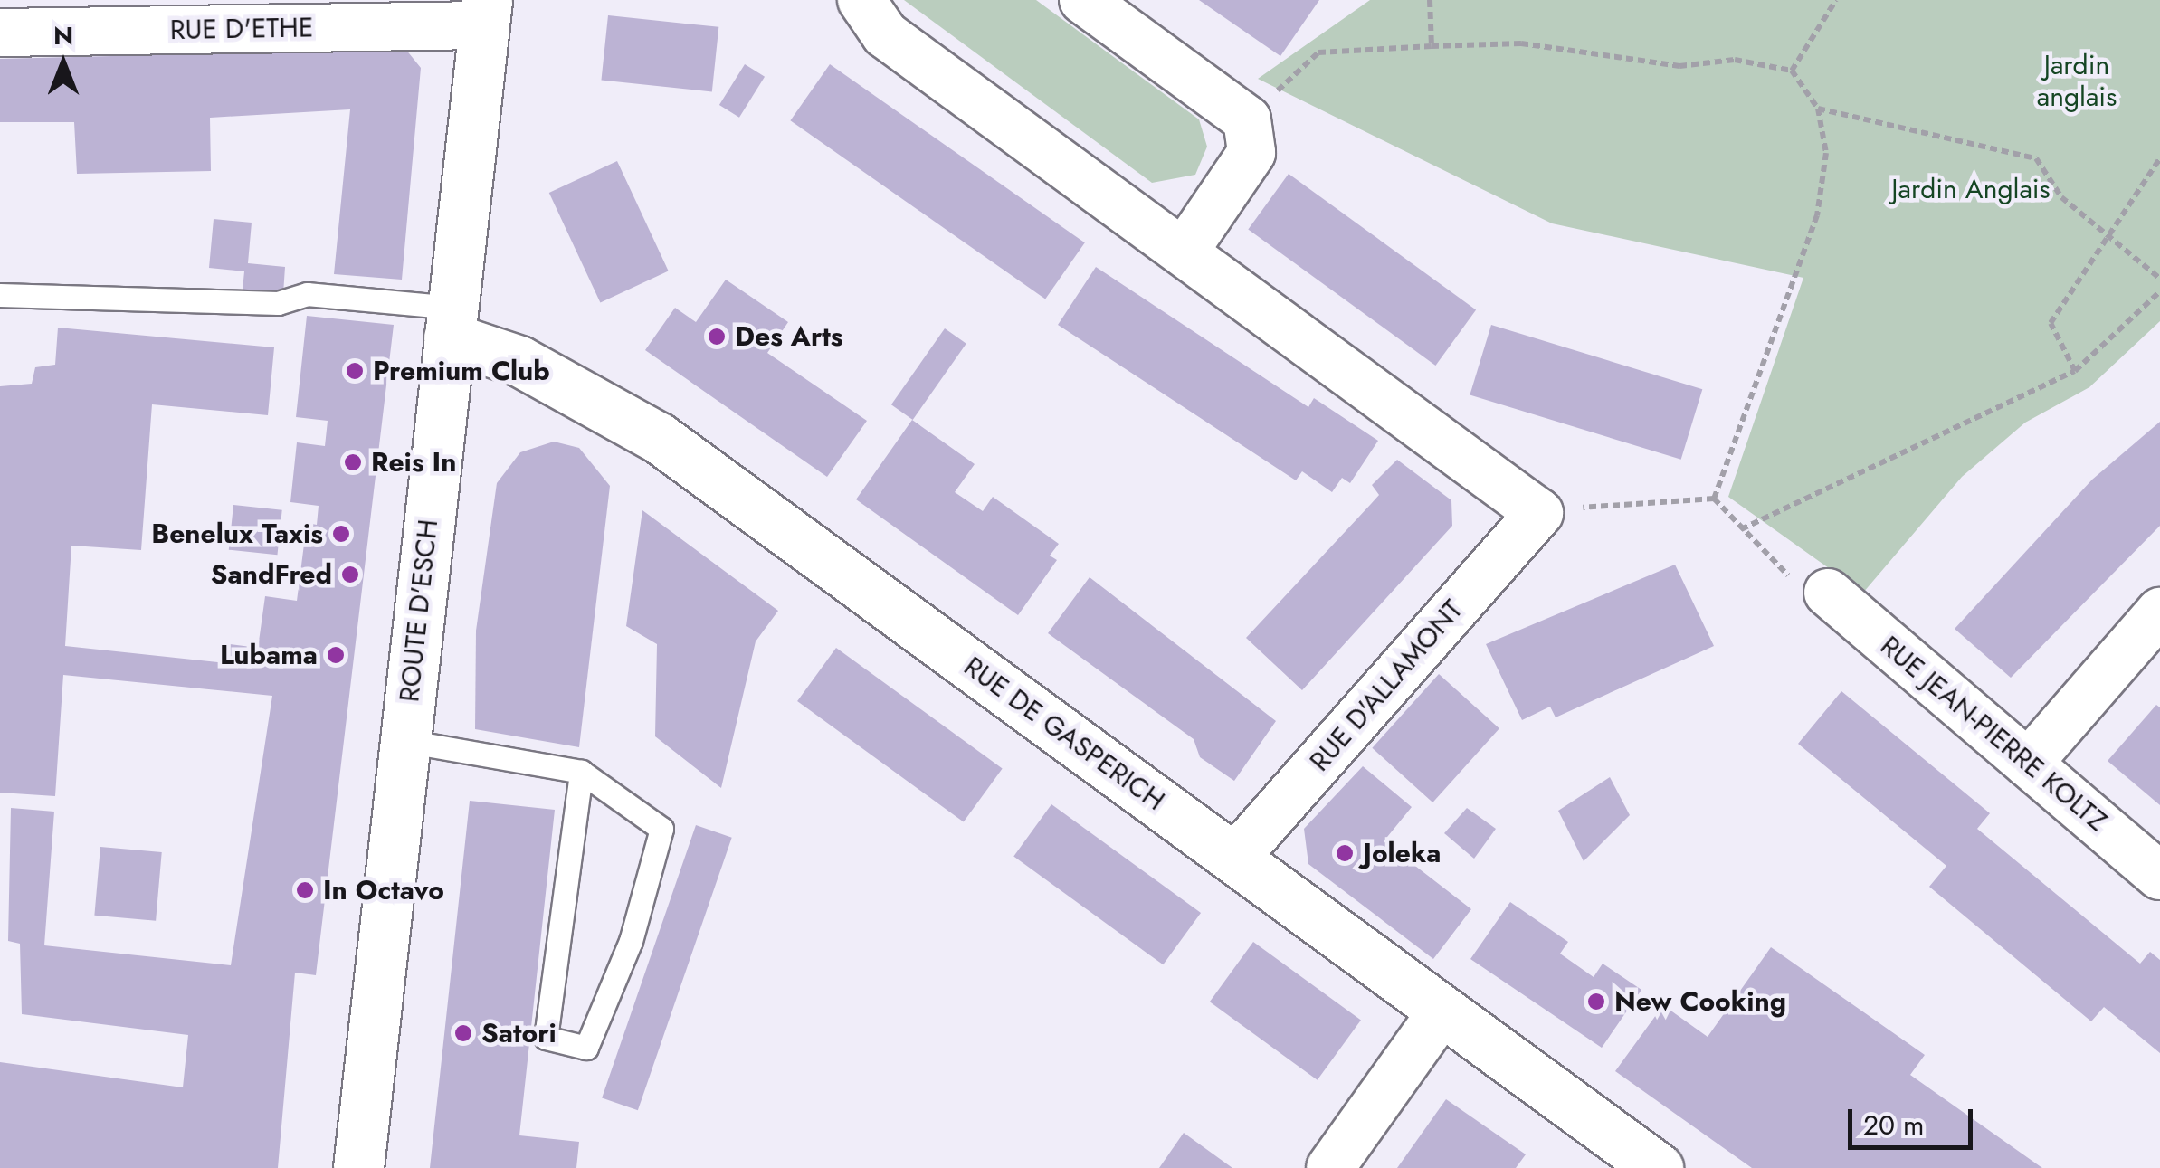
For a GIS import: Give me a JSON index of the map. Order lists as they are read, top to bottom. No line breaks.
{"streets":{"street":["RUE D'ETHE","ROUTE D'ESCH","RUE D'ALLAMONT","RUE DE GASPERICH","RUE JEAN-PIERRE KOLTZ"]},"crossings":[["RUE D'ETHE","ROUTE D'ESCH"],["ROUTE D'ESCH","RUE DE GASPERICH"],["RUE D'ALLAMONT","RUE DE GASPERICH"]],"parks":["Jardin anglais","Jardin Anglais"],"places":["Des Arts","Premium Club","Reis In","Benelux Taxis","SandFred","Lubama","Joleka","In Octavo","New Cooking","Satori"],"scale_bar":"20 m","north":"top"}
